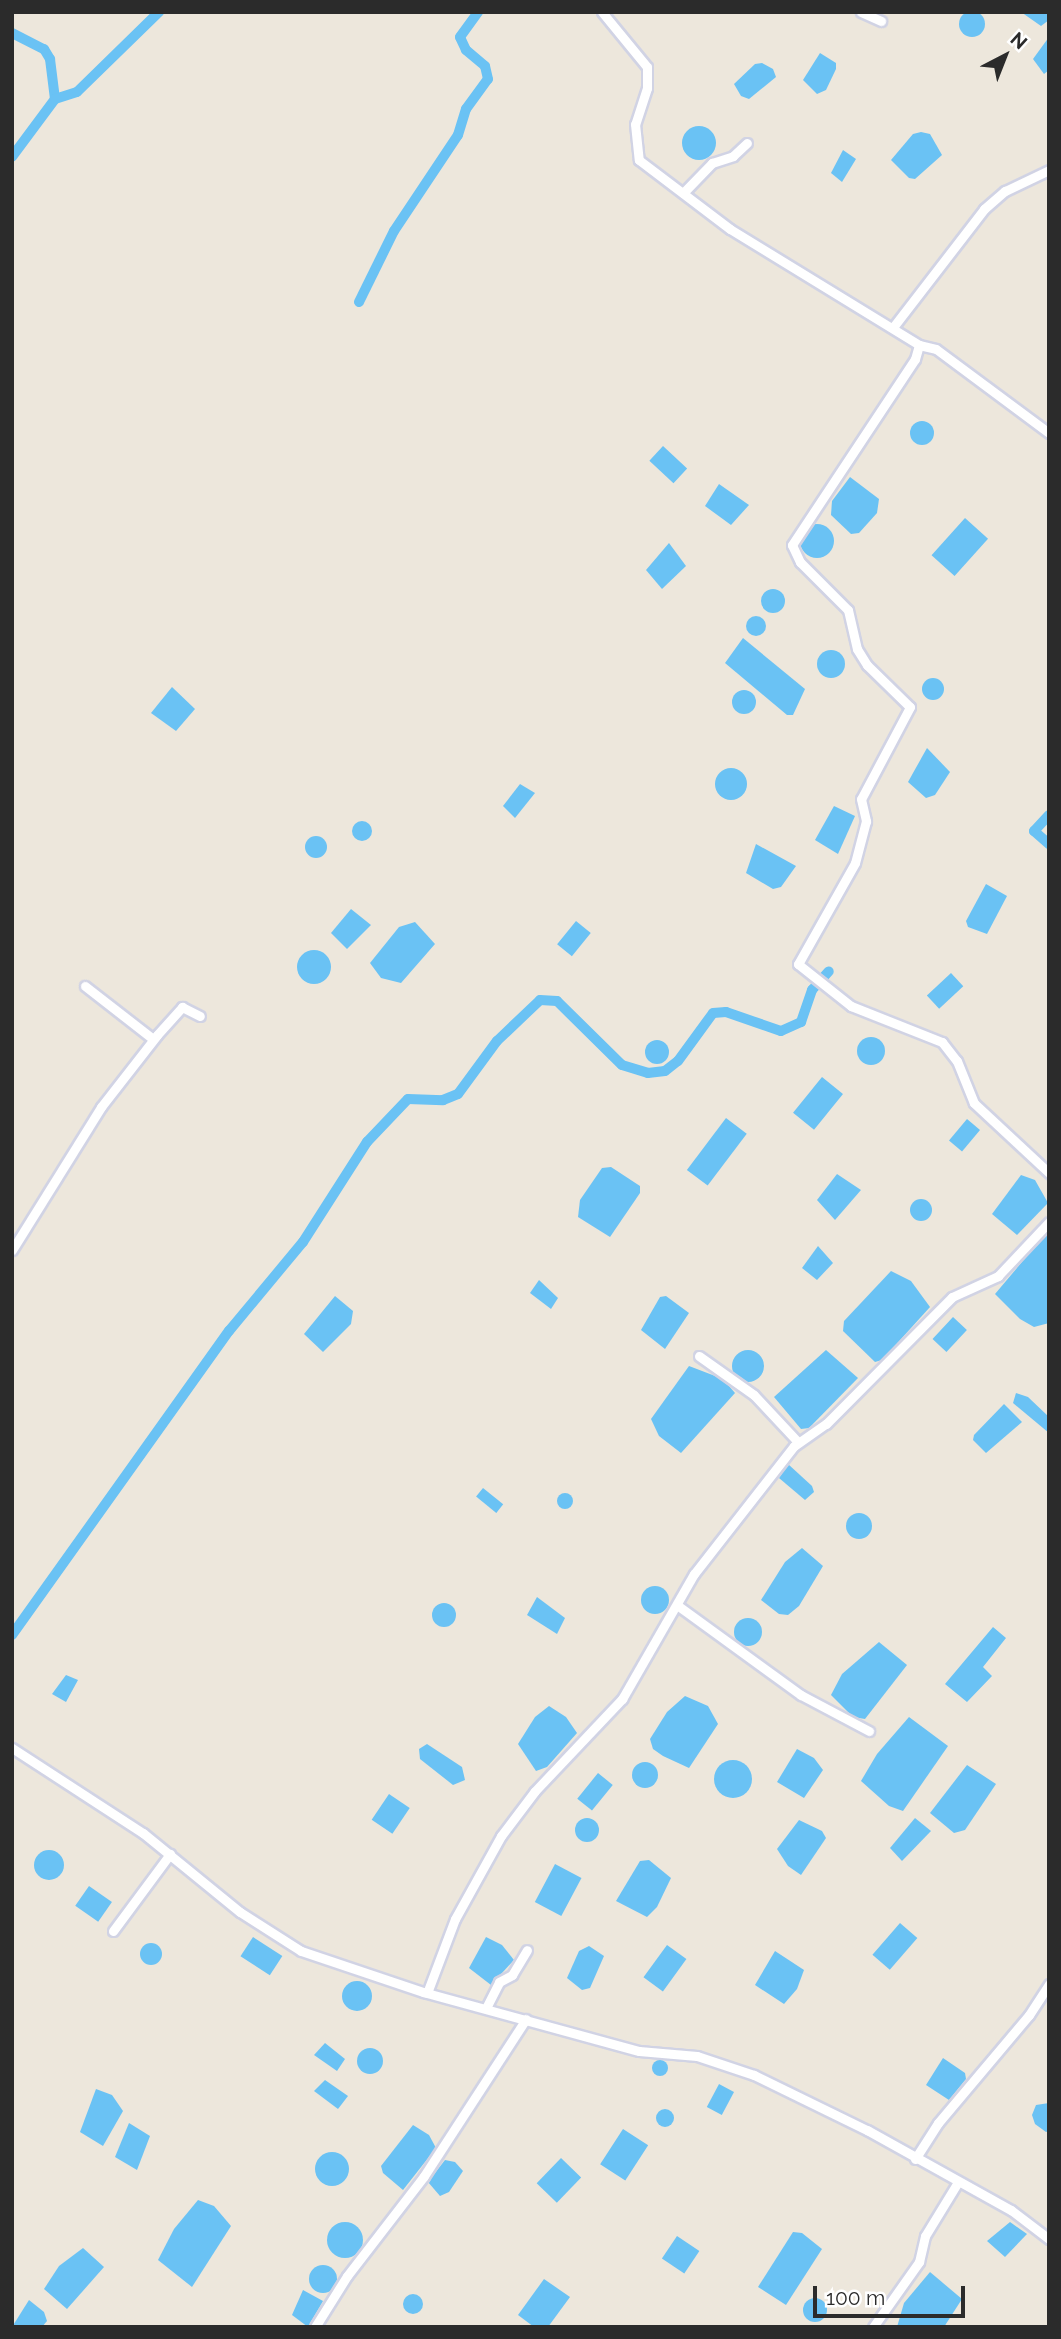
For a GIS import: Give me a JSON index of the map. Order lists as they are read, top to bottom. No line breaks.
{"scale_bar":"100 m","north":"top right"}
